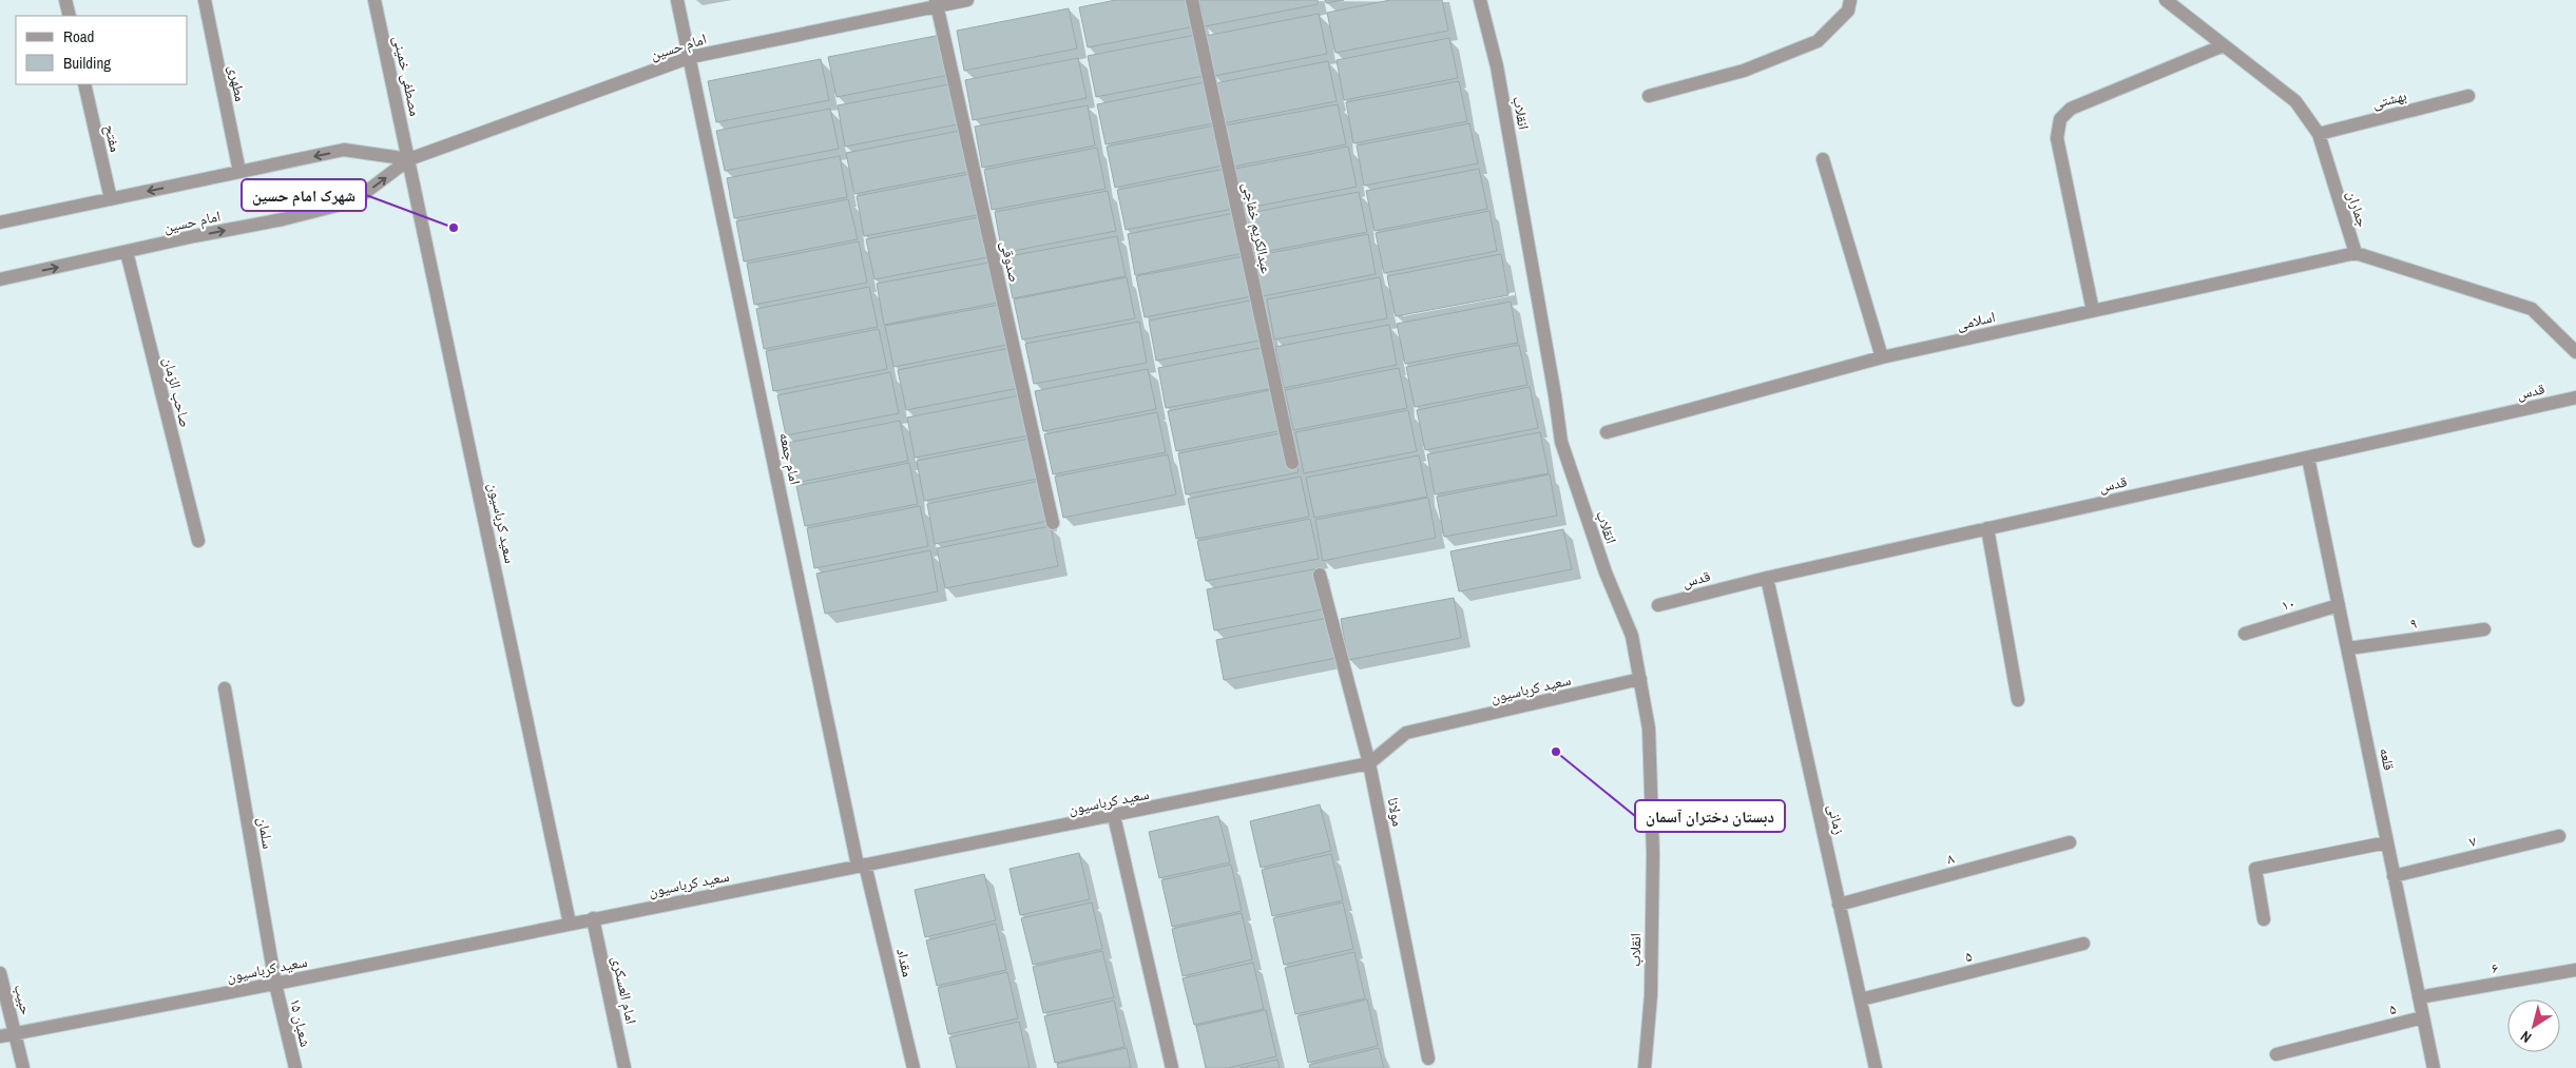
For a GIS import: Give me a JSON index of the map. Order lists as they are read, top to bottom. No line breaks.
{"streets":{"street":["امام حسین","مصطفی خمینی","مطهری","بهشتی","انقلاب","مفتح","جماران","عبدالکریم خفاجی","صدوقی","اسلامی","قدس","صاحب الزمان","امام جمعه","سعید کرباسیون","۱۰","۹","قلعه","مولانا","زمانی","سلمان","۷","۸","۵","مقداد","۶","امام العسکری","حبیب","۱۵ شعبان"]},"crossings":[["امام حسین","مصطفی خمینی"],["امام حسین","مطهری"],["امام حسین","مفتح"],["امام حسین","صدوقی"],["امام حسین","صاحب الزمان"],["امام حسین","امام جمعه"],["امام حسین","سعید کرباسیون"],["مصطفی خمینی","سعید کرباسیون"],["بهشتی","جماران"],["انقلاب","سعید کرباسیون"],["جماران","اسلامی"],["قدس","قلعه"],["قدس","زمانی"],["امام جمعه","سعید کرباسیون"],["امام جمعه","مقداد"],["سعید کرباسیون","مولانا"],["سعید کرباسیون","سلمان"],["سعید کرباسیون","مقداد"],["سعید کرباسیون","امام العسکری"],["سعید کرباسیون","حبیب"],["سعید کرباسیون","۱۵ شعبان"],["۱۰","قلعه"],["۹","قلعه"],["قلعه","۷"],["قلعه","۵"],["قلعه","۶"],["زمانی","۸"],["زمانی","۵"],["سلمان","۱۵ شعبان"]],"places":["شهرک امام حسین","دبستان دختران آسمان"],"legend":["Road","Building"],"north":"bottom left"}
